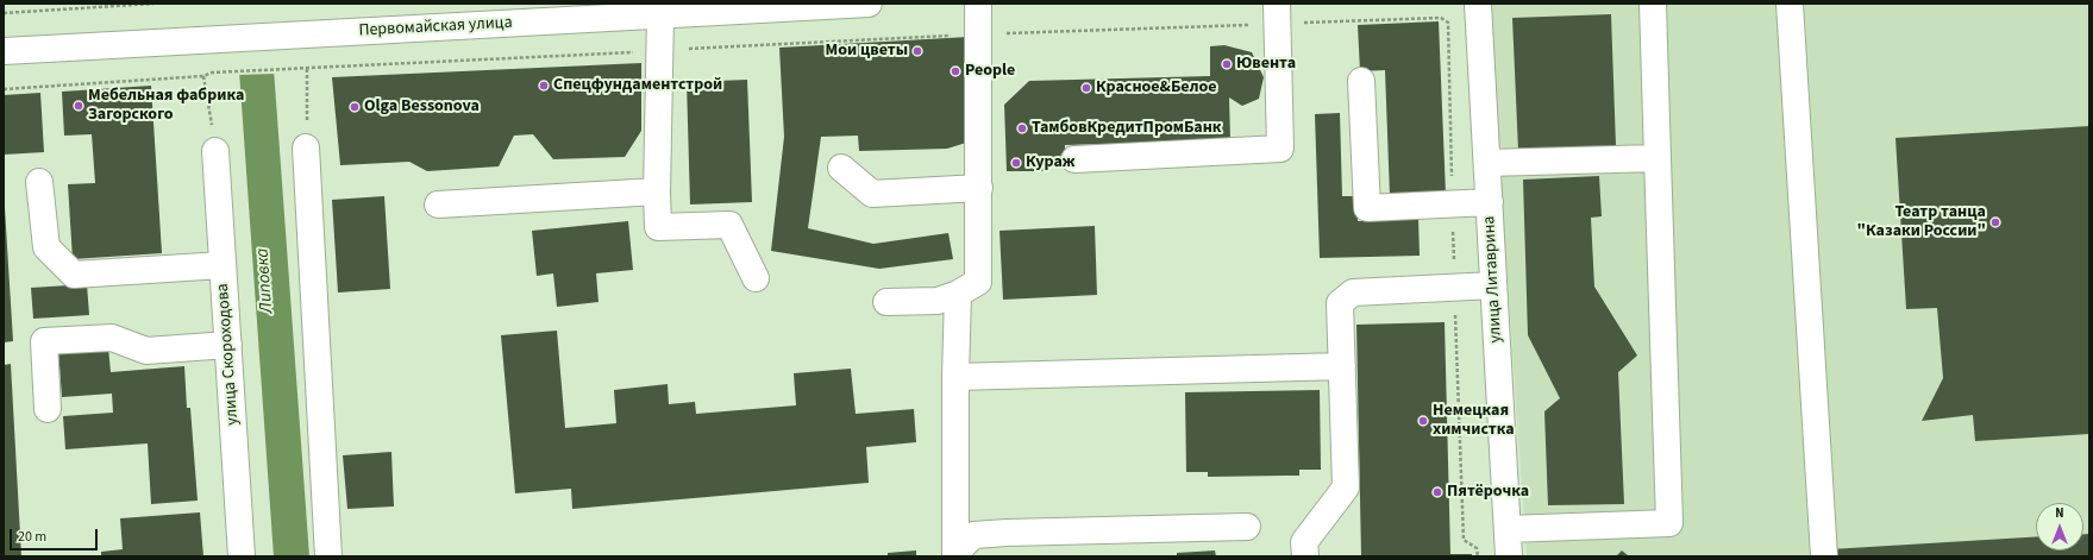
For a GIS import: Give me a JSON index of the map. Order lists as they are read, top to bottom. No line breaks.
{"streets":{"street":["Первомайская улица","улица Литаврина","улица Скороходова"]},"water":["Липовка"],"places":["Мои цветы","Ювента","People","Спецфундаментстрой","Красное&Белое","Мебельная фабрика Загорского","Olga Bessonova","ТамбовКредитПромБанк","Кураж","Театр танца \"Казаки России\"","Немецкая химчистка","Пятёрочка"],"scale_bar":"20 m","north":"top"}
